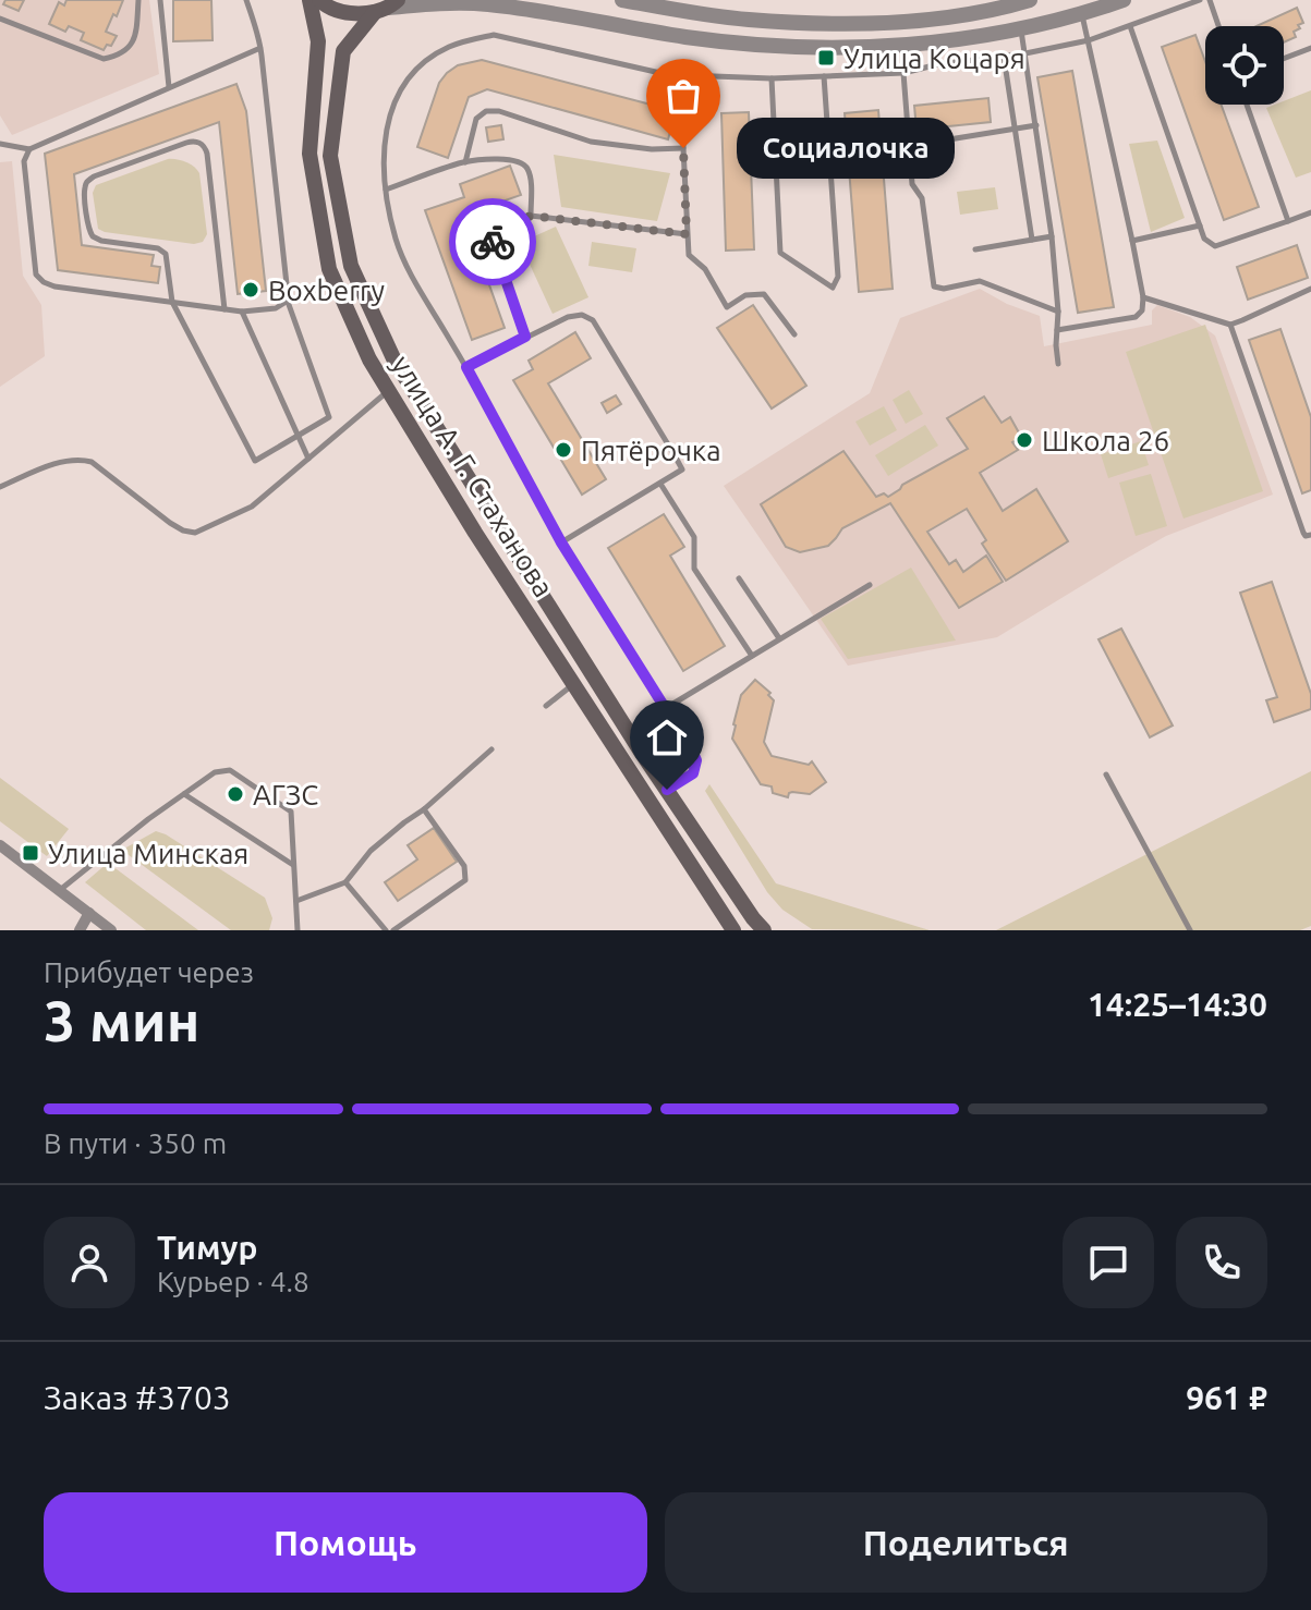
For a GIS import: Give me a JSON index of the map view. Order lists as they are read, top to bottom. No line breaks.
{"streets":{"main road":["улица А. Г. Стаханова"]},"places":{"transit":["Улица Коцаря","Улица Минская"],"other":["Социалочка","Boxberry","Школа 26","Пятёрочка","АГЗС"]},"page":{"bubble":"Социалочка","heading":["3 мин","Прибудет через","14:25–14:30"],"panel":["Тимур","Курьер · 4.8","Заказ #3703","961 ₽"],"bar":"В пути · 350 m","buttons":["Помощь","Поделиться"]}}
